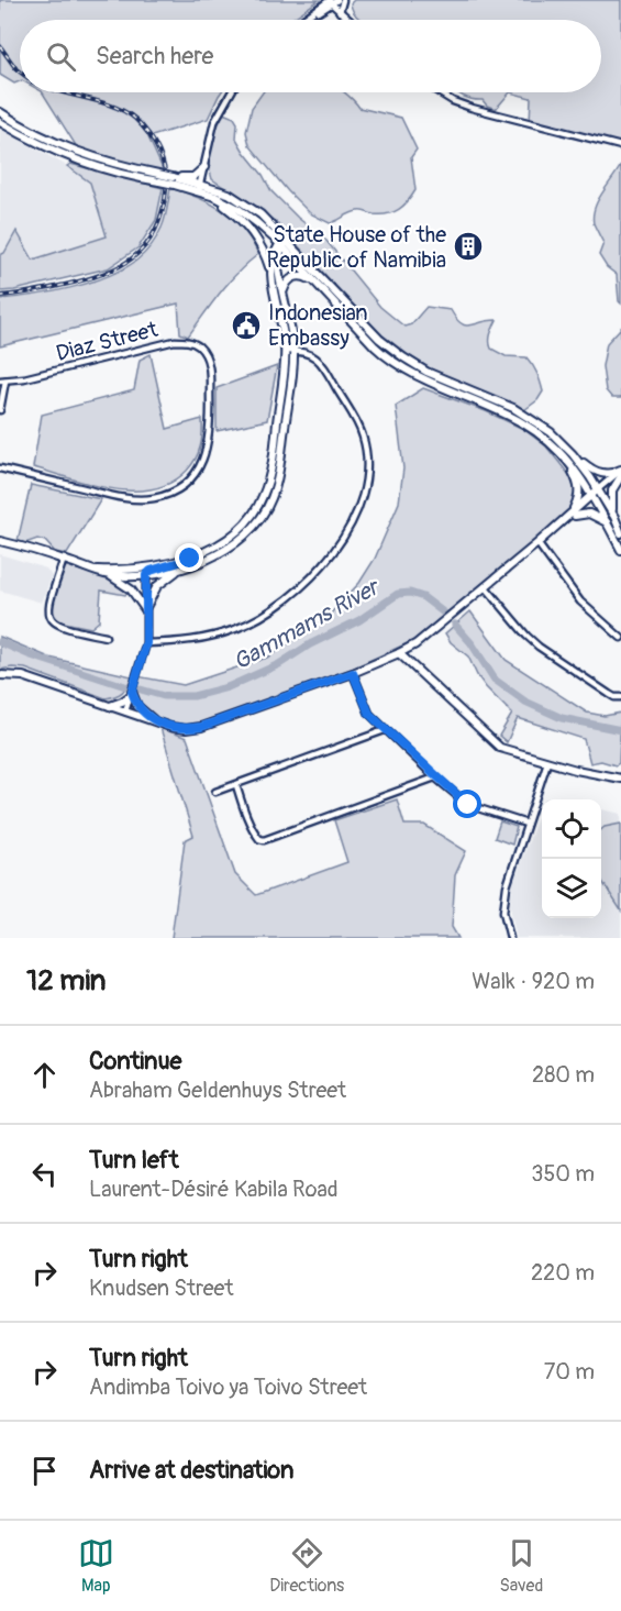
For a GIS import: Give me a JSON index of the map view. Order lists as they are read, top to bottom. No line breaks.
{"streets":{"street":["Diaz Street"]},"water":["Gammams River"],"places":{"building":["State House of the Republic of Namibia"],"public building":["Indonesian Embassy"]},"page":{"search":"Search here","heading":["12 min","Walk · 920 m"],"list":[["Continue","Abraham Geldenhuys Street","280 m"],["Turn left","Laurent-Désiré Kabila Road","350 m"],["Turn right","Knudsen Street","220 m"],["Turn right","Andimba Toivo ya Toivo Street","70 m"],"Arrive at destination"],"nav":["Map","Directions","Saved"]}}
